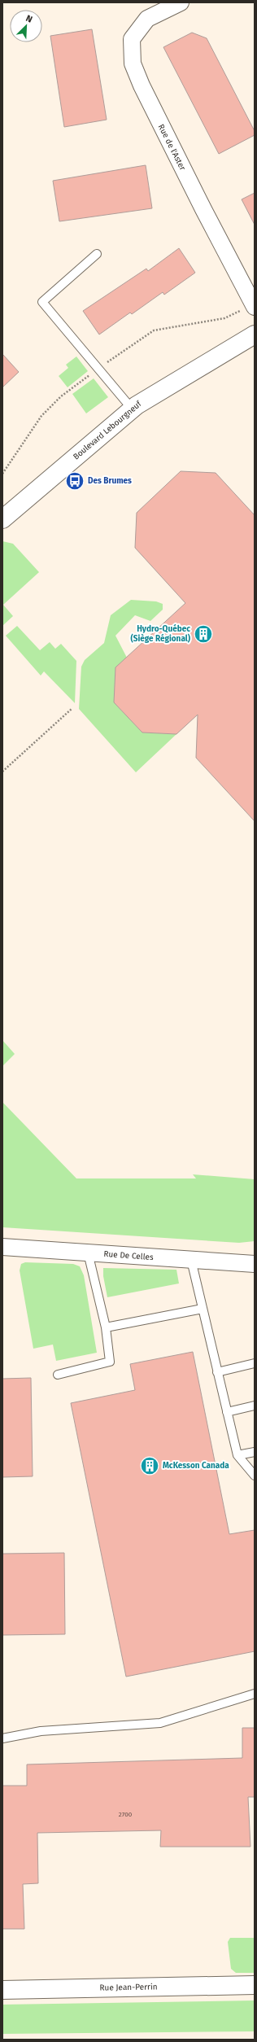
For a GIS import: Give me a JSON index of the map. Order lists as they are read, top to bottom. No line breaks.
{"streets":{"main road":["Boulevard Lebourgneuf","Rue Jean-Perrin"],"street":["Rue de l'Aster","Rue De Celles"]},"places":{"bus stop":["Des Brumes"],"building":["Hydro-Québec (Siège Régional)","McKesson Canada"]},"house_numbers":["2700"],"north":"top right"}
